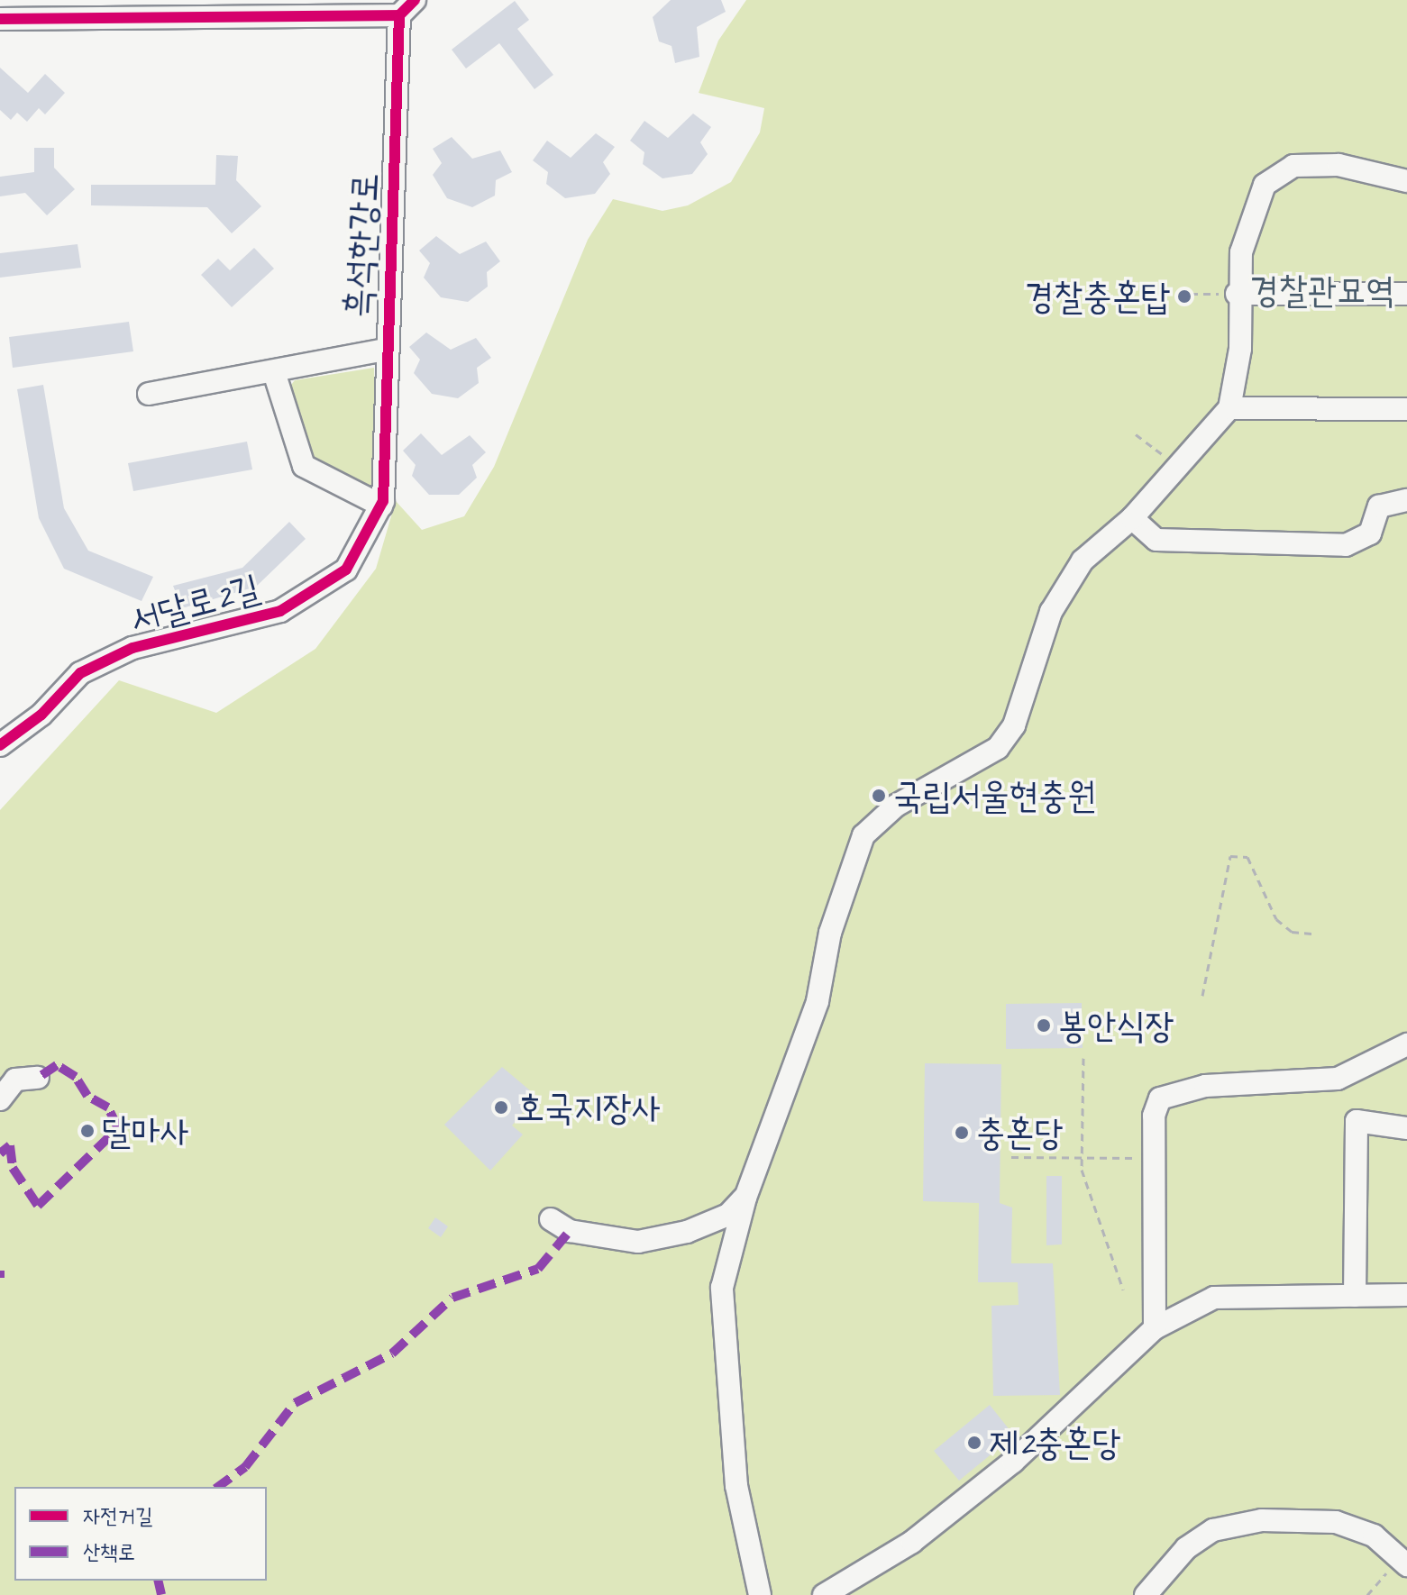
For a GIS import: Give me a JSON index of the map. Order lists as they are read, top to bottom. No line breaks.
{"streets":{"street":["흑석한강로","서달로2길"]},"crossings":[["흑석한강로","서달로2길"]],"parks":["경찰관묘역"],"places":["경찰충혼탑","국립서울현충원","봉안식장","호국지장사","달마사","충혼당","제2충혼당"],"legend":["자전거길","산책로"]}
